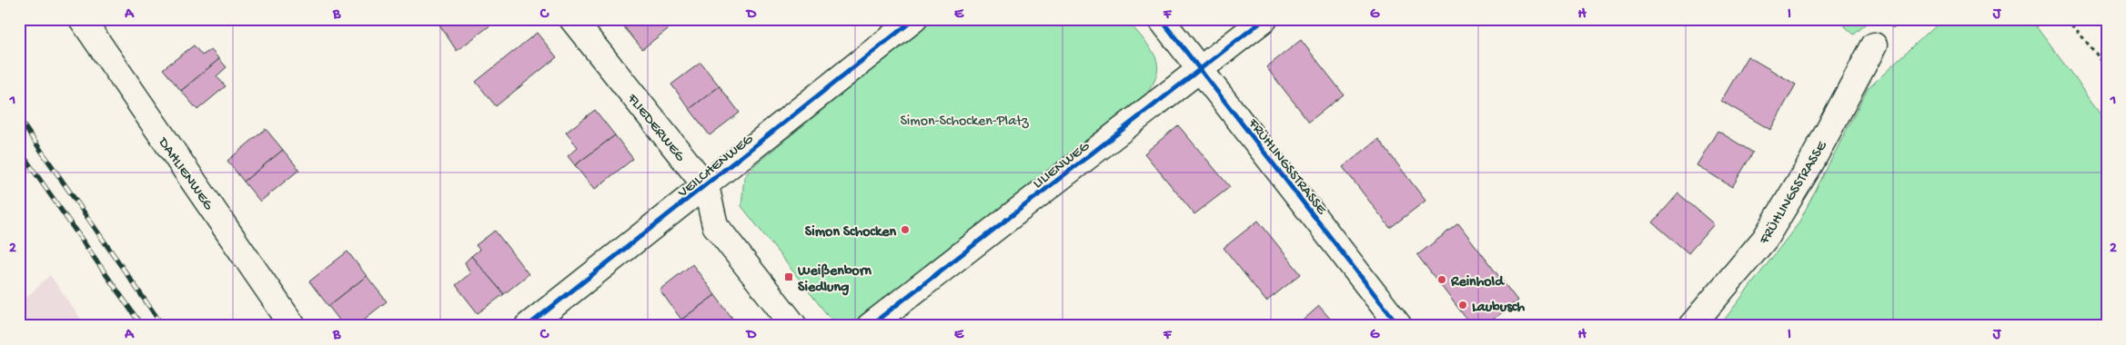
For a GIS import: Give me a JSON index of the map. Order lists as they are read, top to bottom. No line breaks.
{"streets":{"street":["FLIEDERWEG","LILIENWEG","VEILCHENWEG","FRÜHLINGSSTRASSE","DAHLIENWEG"]},"crossings":[["FLIEDERWEG","VEILCHENWEG"],["LILIENWEG","FRÜHLINGSSTRASSE"]],"parks":["Simon-Schocken-Platz"],"places":{"other":["Simon Schocken","Reinhold","Laubusch"],"transit":["Weißenborn Siedlung"]},"grid":{"columns":["A","B","C","D","E","F","G","H","I","J"],"rows":["1","2"]}}
